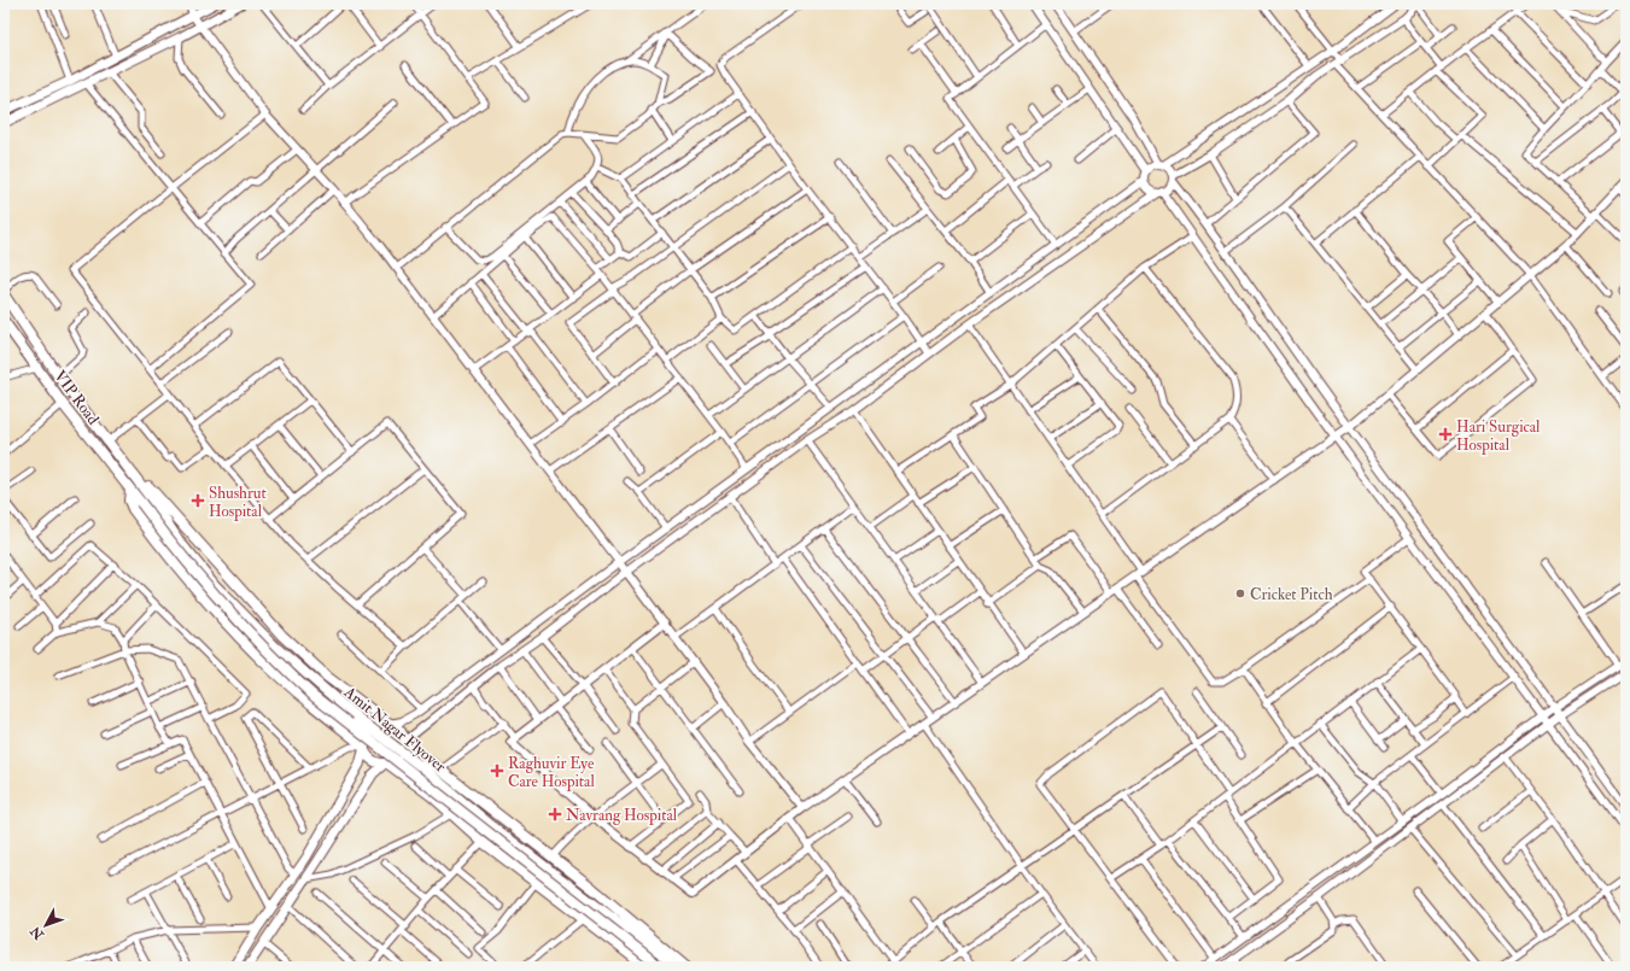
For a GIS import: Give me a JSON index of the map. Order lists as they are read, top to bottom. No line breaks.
{"streets":{"main road":["VIP Road","Amit Nagar Flyover"]},"crossings":[["VIP Road","Amit Nagar Flyover"]],"places":{"health":["Hari Surgical Hospital","Shushrut Hospital","Raghuvir Eye Care Hospital","Navrang Hospital"],"other":["Cricket Pitch"]},"north":"bottom left"}
